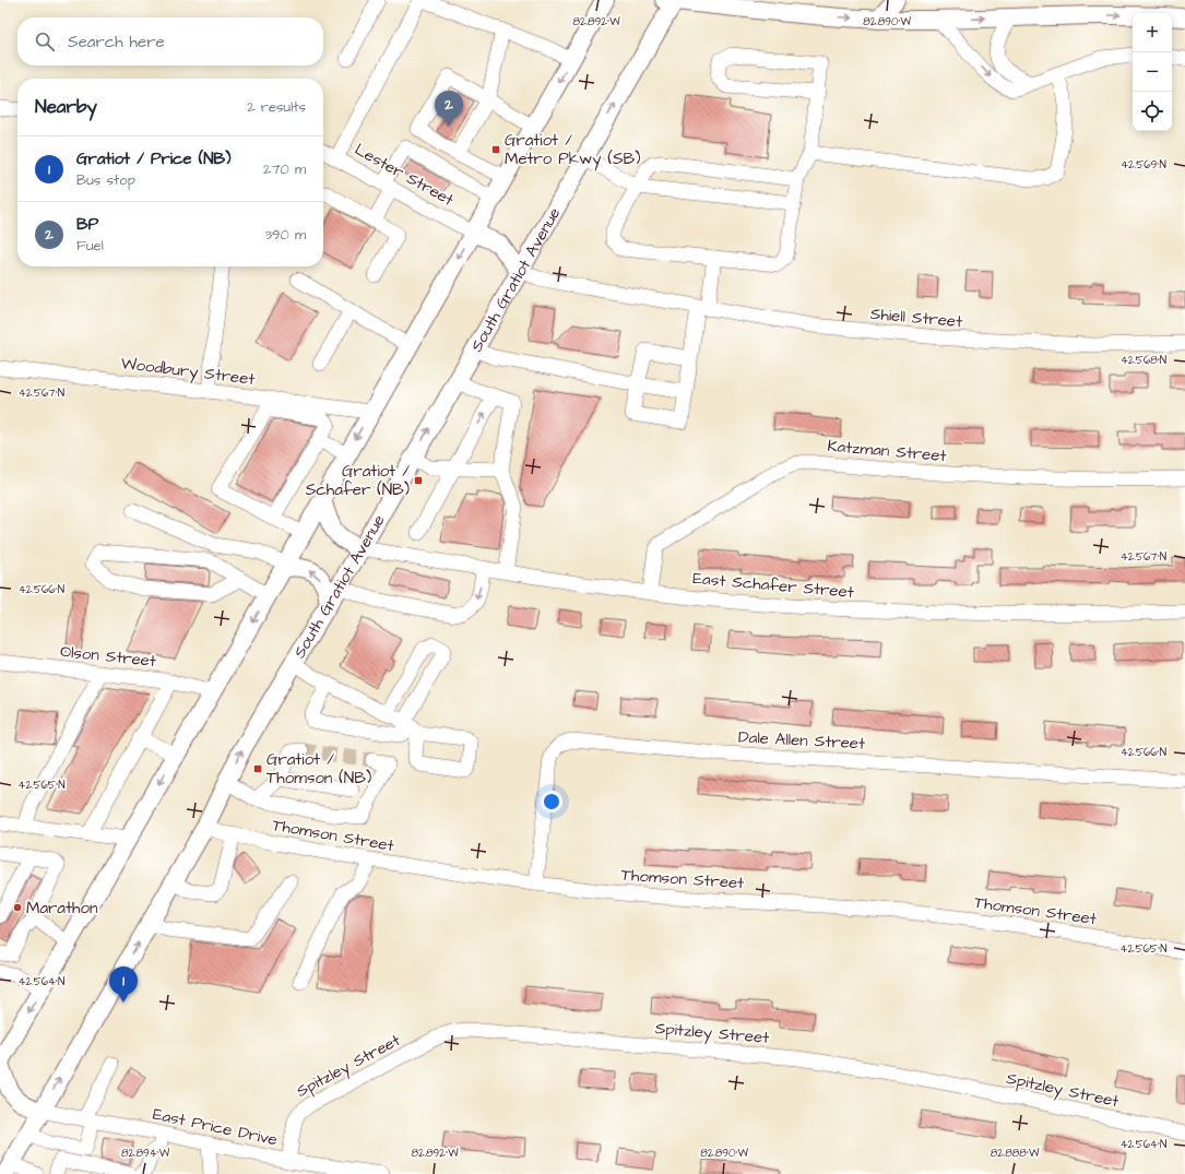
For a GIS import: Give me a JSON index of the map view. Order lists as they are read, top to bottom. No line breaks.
{"streets":{"main road":["South Gratiot Avenue"],"street":["Lester Street","Shiell Street","Woodbury Street","Katzman Street","East Schafer Street","Olson Street","Dale Allen Street","Thomson Street","Spitzley Street","East Price Drive"]},"crossings":[["South Gratiot Avenue","Shiell Street"],["South Gratiot Avenue","East Schafer Street"],["South Gratiot Avenue","Thomson Street"],["South Gratiot Avenue","East Price Drive"],["Katzman Street","East Schafer Street"],["Dale Allen Street","Thomson Street"],["Spitzley Street","East Price Drive"]],"places":{"transit":["Gratiot / Metro Pkwy (SB)","Gratiot / Schafer (NB)","Gratiot / Thomson (NB)"],"other":["Marathon"]},"page":{"map_buttons":["+","−"],"search":"Search here","heading":["Nearby","2 results"],"pins":["2","1"],"list":[{"mark":"1","name":"Gratiot / Price (NB)","note":"Bus stop","value":"270 m"},{"mark":"2","name":"BP","note":"Fuel","value":"390 m"}]},"coordinates":["82.892°W","82.890°W","42.569°N","42.568°N","42.567°N","42.566°N","42.565°N","42.564°N","82.894°W","82.888°W"]}
